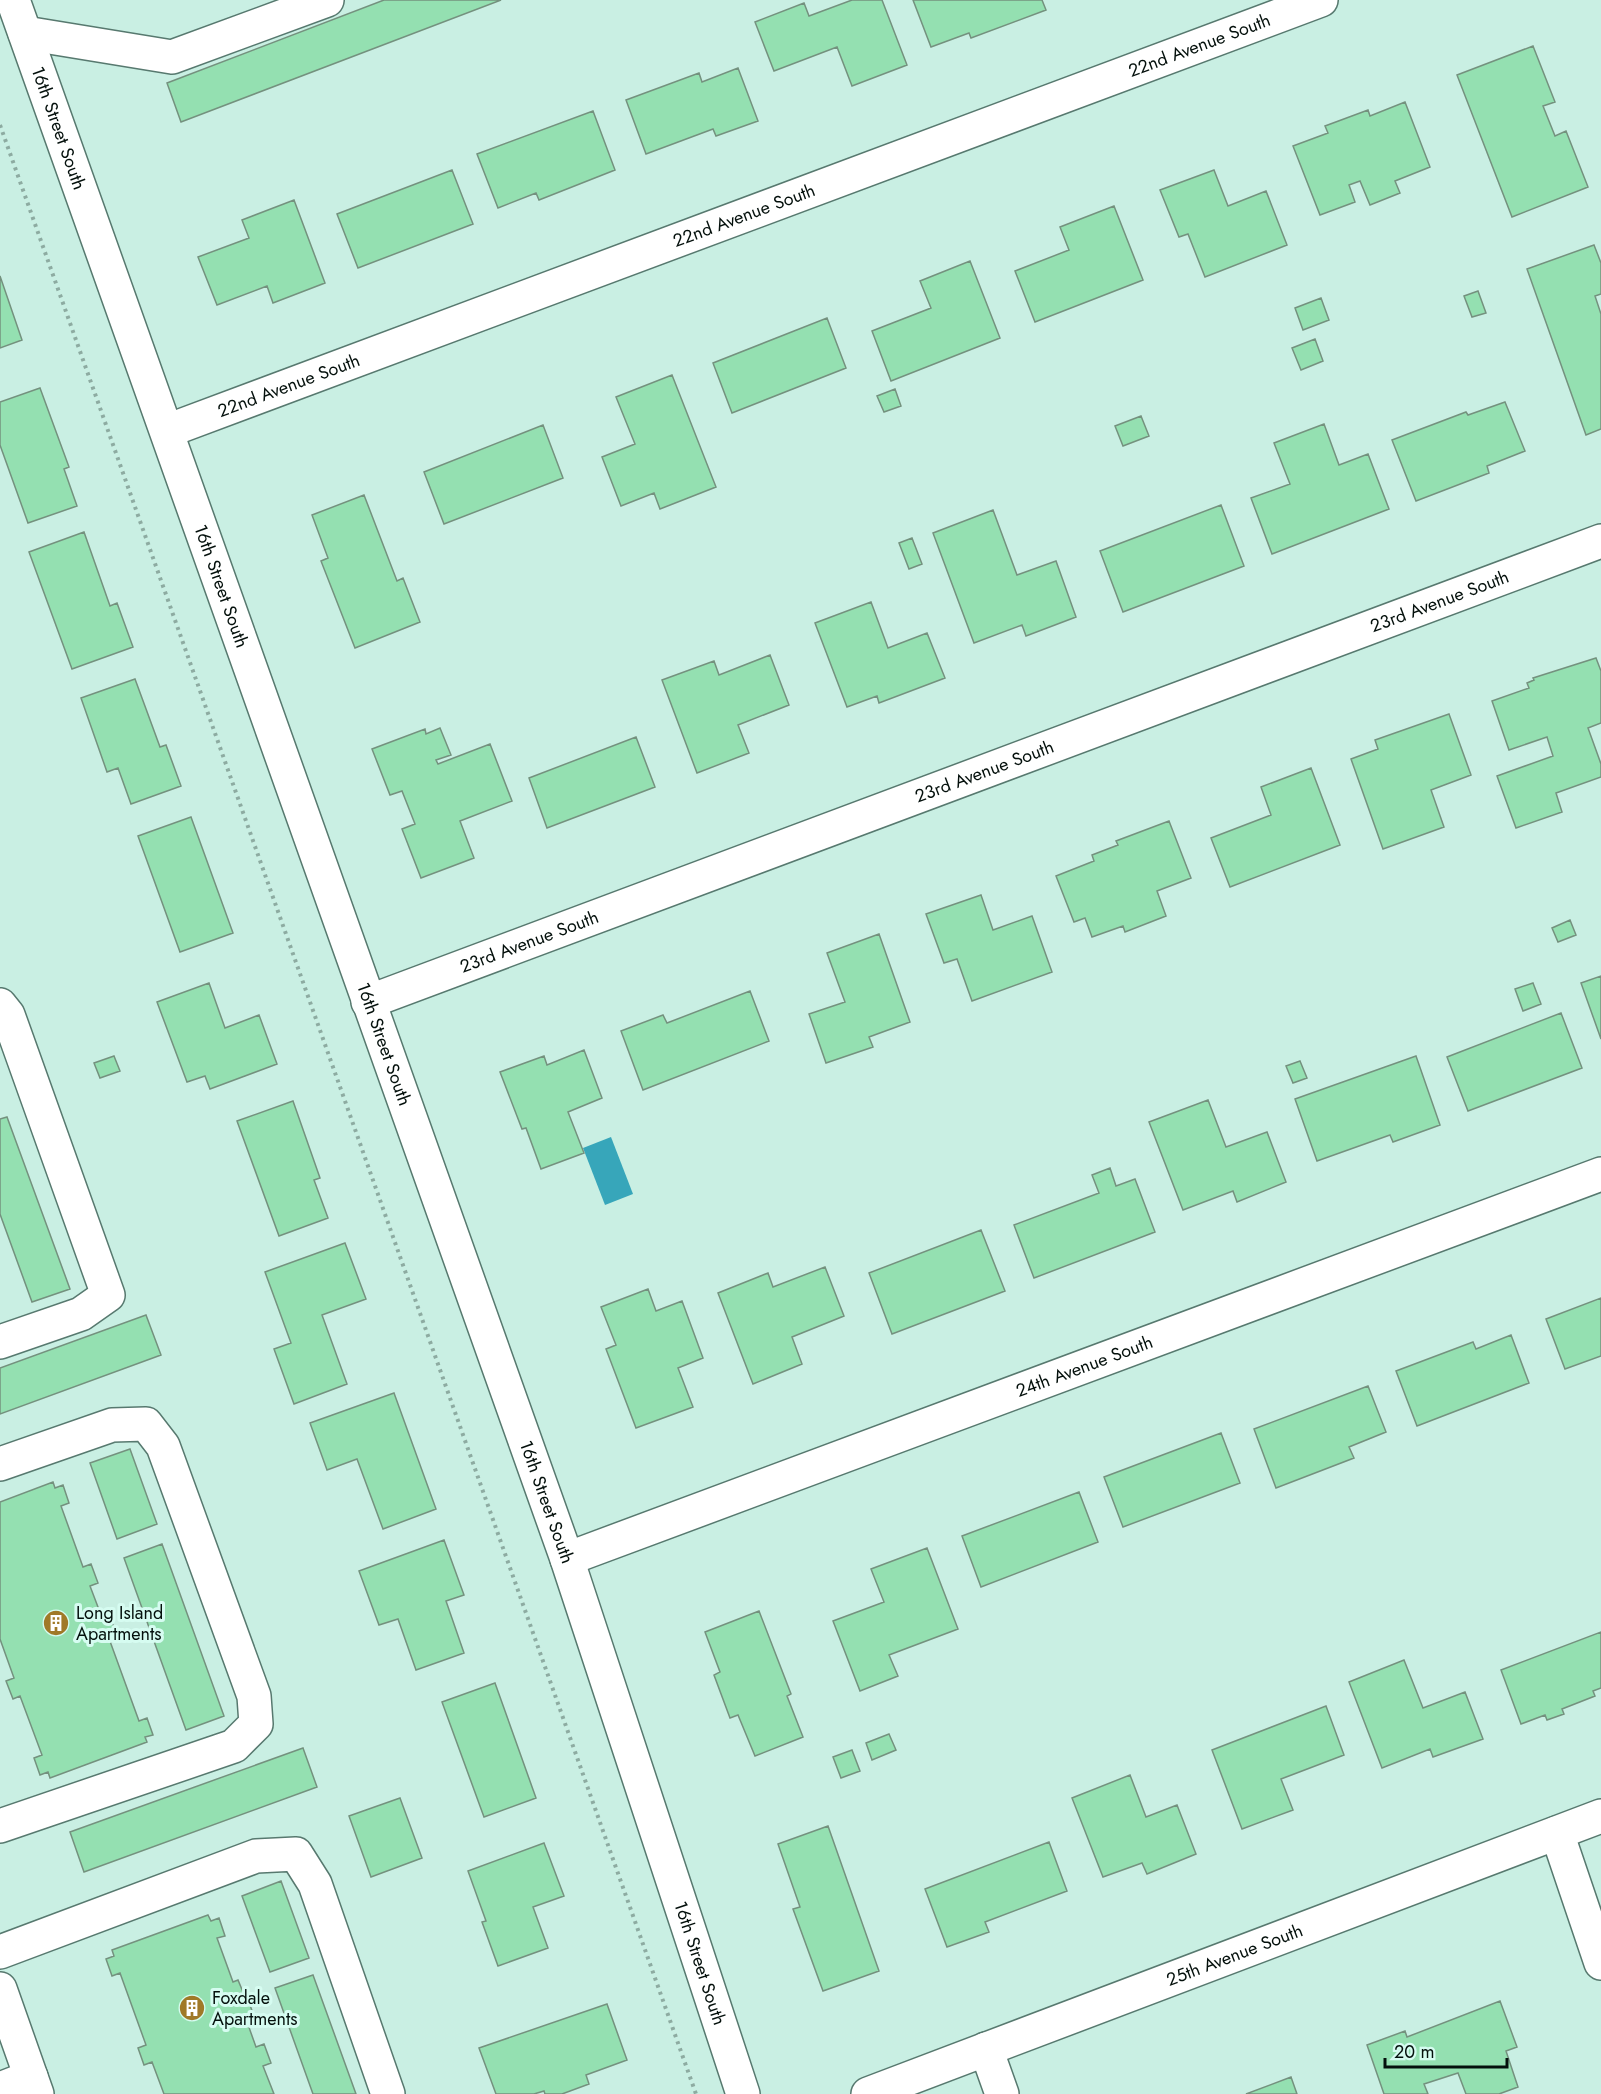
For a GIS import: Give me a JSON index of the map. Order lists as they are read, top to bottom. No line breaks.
{"streets":{"street":["22nd Avenue South","16th Street South","23rd Avenue South","24th Avenue South","25th Avenue South"]},"crossings":[["22nd Avenue South","16th Street South"],["16th Street South","23rd Avenue South"],["16th Street South","24th Avenue South"]],"places":{"building":["Long Island Apartments","Foxdale Apartments"]},"scale_bar":"20 m"}
